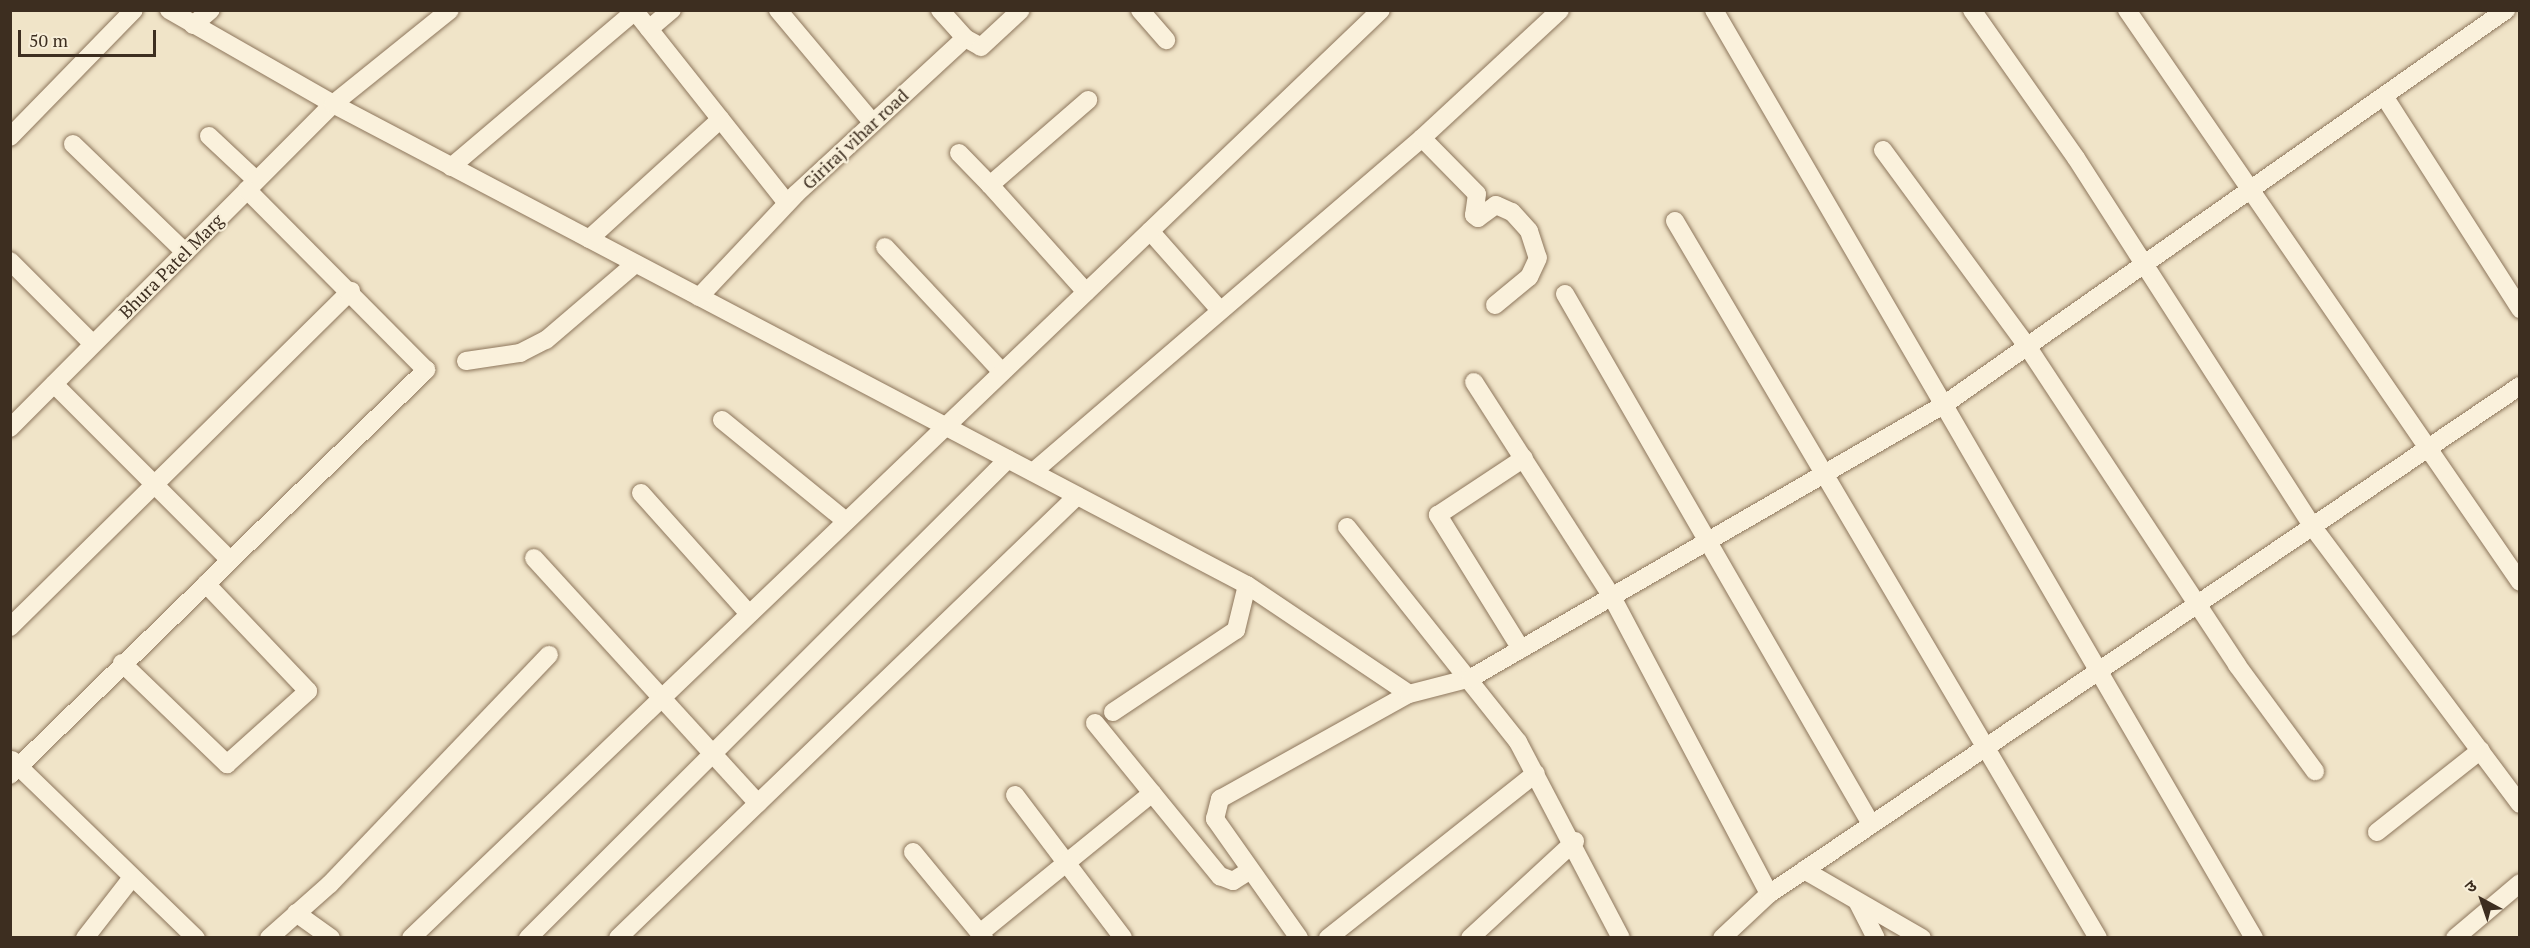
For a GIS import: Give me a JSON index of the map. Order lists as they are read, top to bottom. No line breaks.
{"streets":{"street":["Giriraj vihar road","Bhura Patel Marg"]},"scale_bar":"50 m","north":"top left"}
